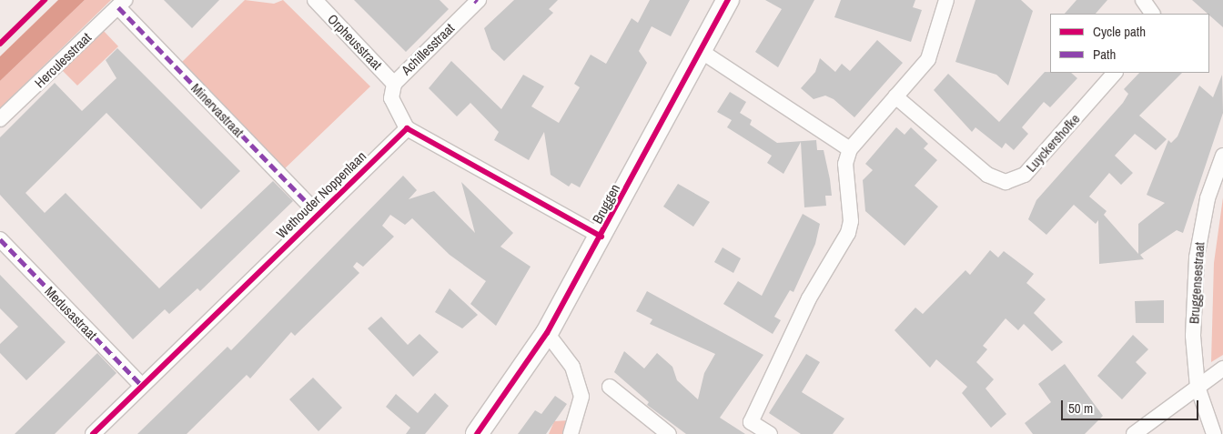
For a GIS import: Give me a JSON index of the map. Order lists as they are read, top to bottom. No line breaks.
{"streets":{"street":["Orpheusstraat","Achillesstraat","Herculesstraat","Minervastraat","Luyckershofke","Wethouder Noppenlaan","Bruggen","Bruggensestraat","Medusastraat"]},"crossings":[["Orpheusstraat","Achillesstraat"],["Achillesstraat","Wethouder Noppenlaan"],["Herculesstraat","Minervastraat"],["Minervastraat","Wethouder Noppenlaan"],["Wethouder Noppenlaan","Medusastraat"]],"legend":["Cycle path","Path"],"scale_bar":"50 m"}
